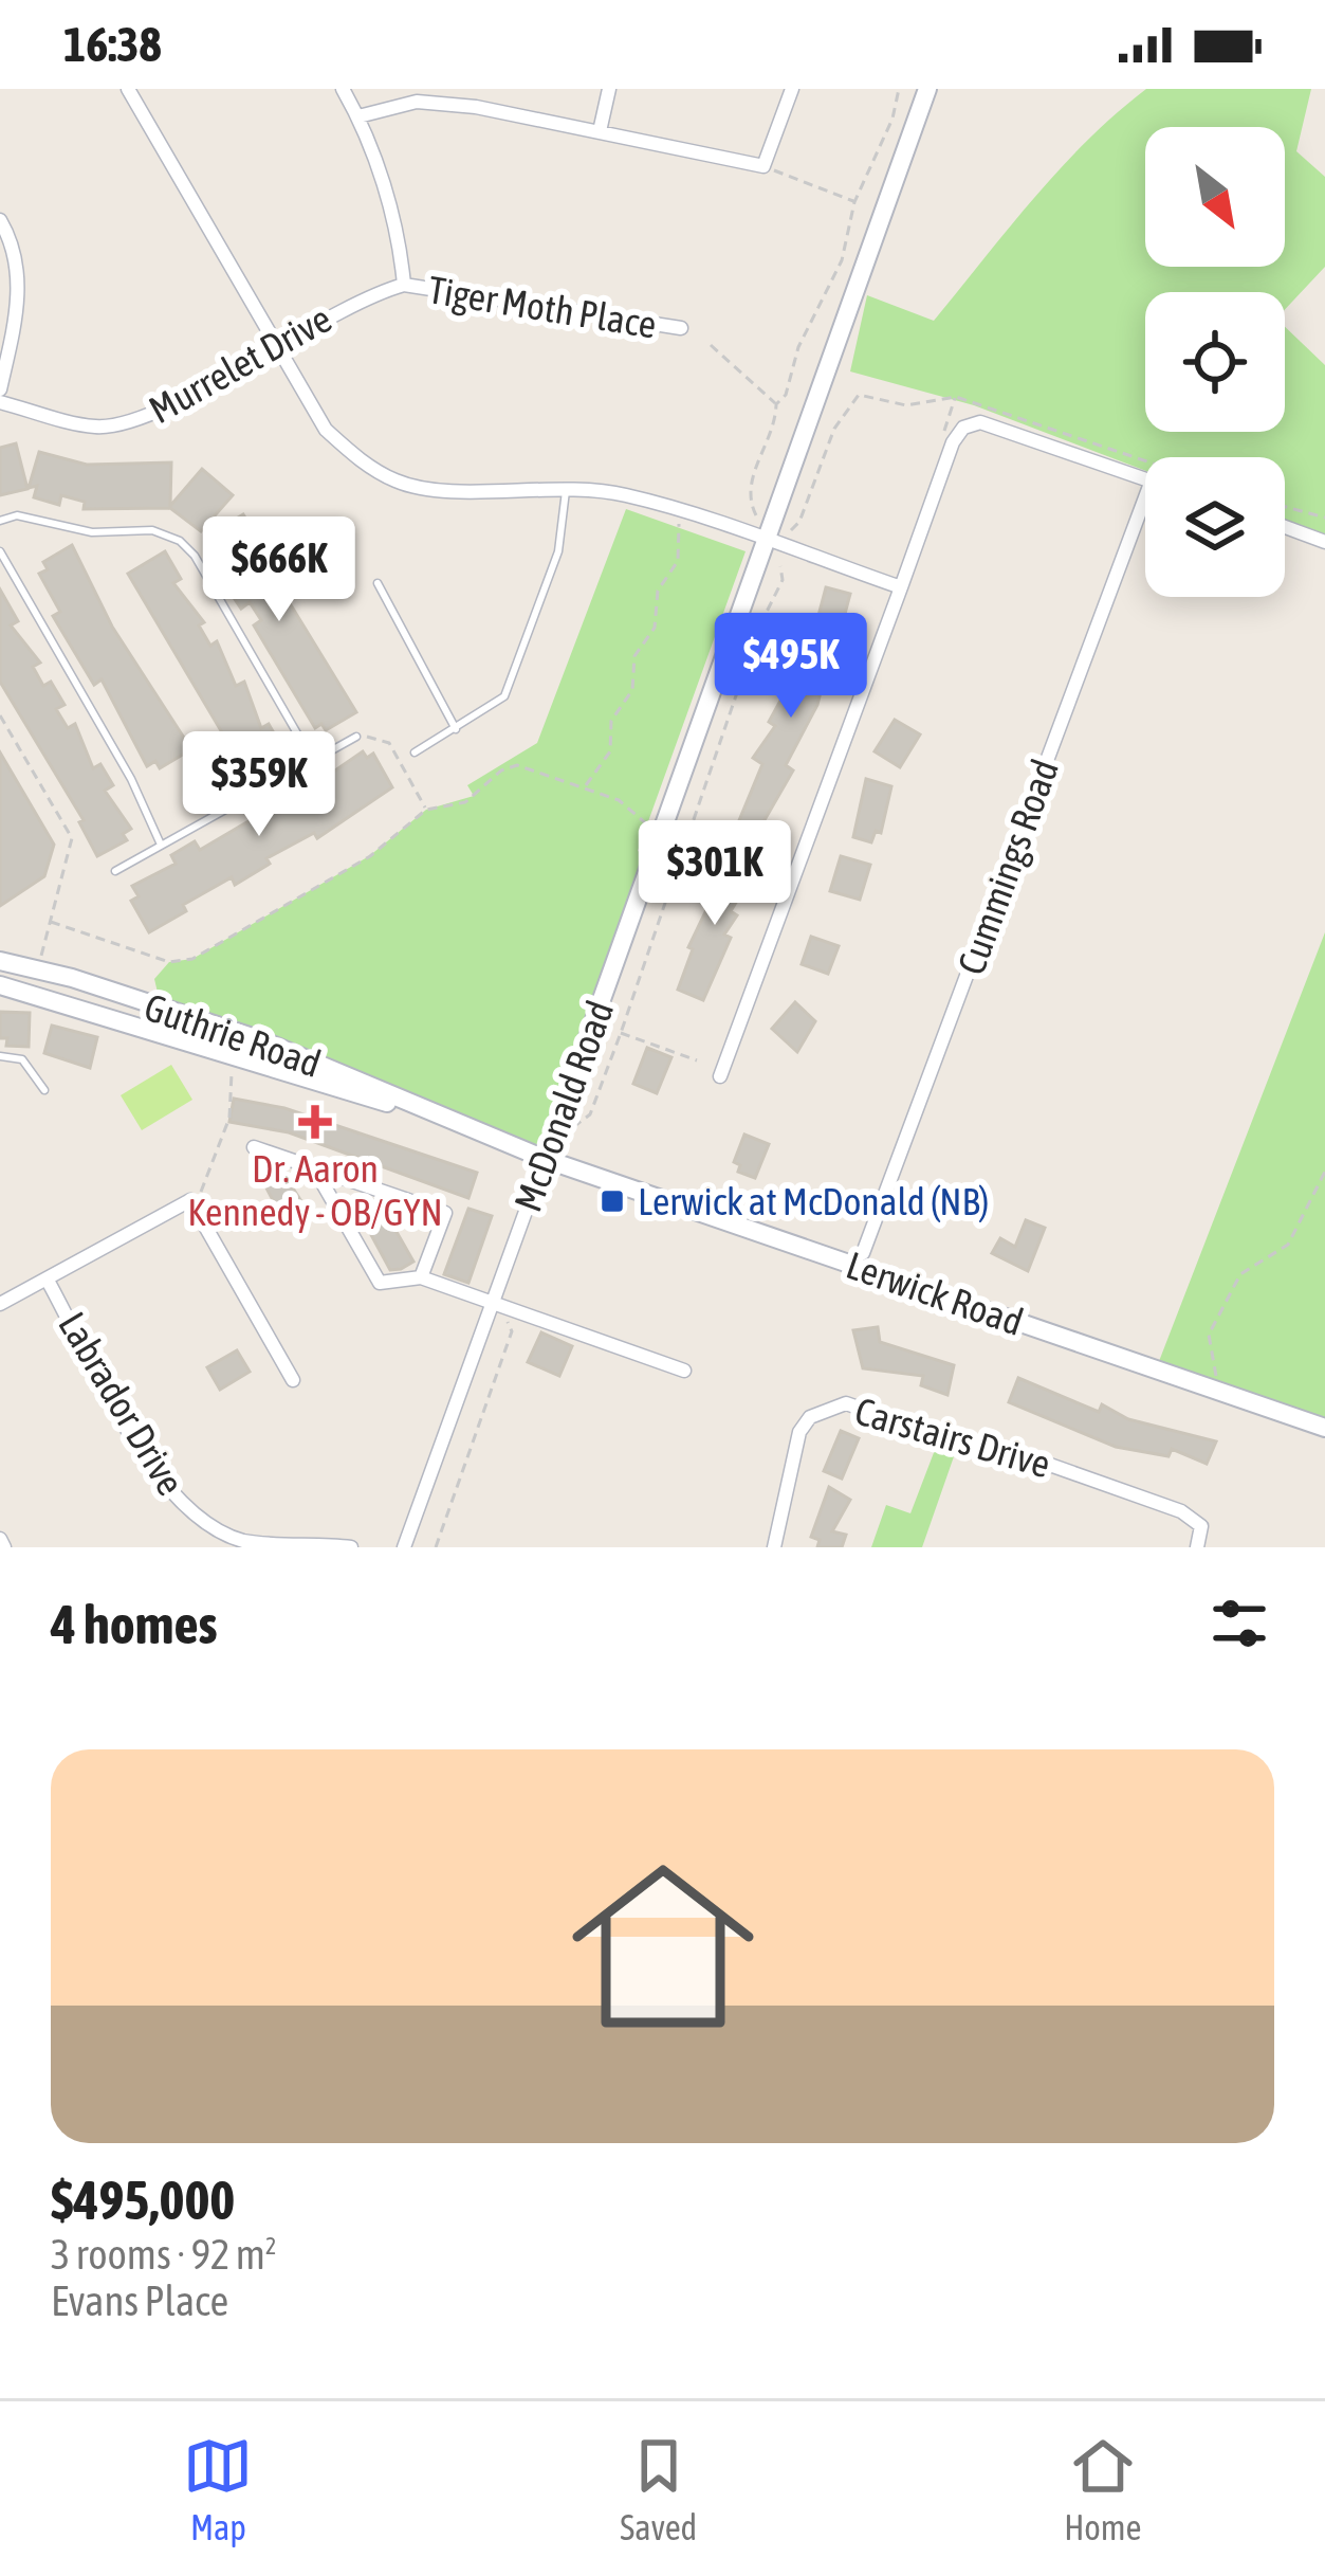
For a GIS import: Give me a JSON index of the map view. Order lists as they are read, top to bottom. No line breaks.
{"streets":{"main road":["Guthrie Road","McDonald Road","Lerwick Road"],"street":["Tiger Moth Place","Murrelet Drive","Cummings Road","Labrador Drive","Carstairs Drive"]},"crossings":[["Tiger Moth Place","Murrelet Drive"],["Guthrie Road","McDonald Road"],["Guthrie Road","Lerwick Road"],["McDonald Road","Lerwick Road"]],"places":{"health":["Dr. Aaron Kennedy - OB/GYN"],"transit":["Lerwick at McDonald (NB)"]},"north":"bottom right","page":{"status":"16:38","price":["$666K","$495K","$359K","$301K"],"heading":"4 homes","list":[{"name":"$495,000","note":"3 rooms · 92 m² · Evans Place"}],"tabs":["Map","Saved","Home"]}}
